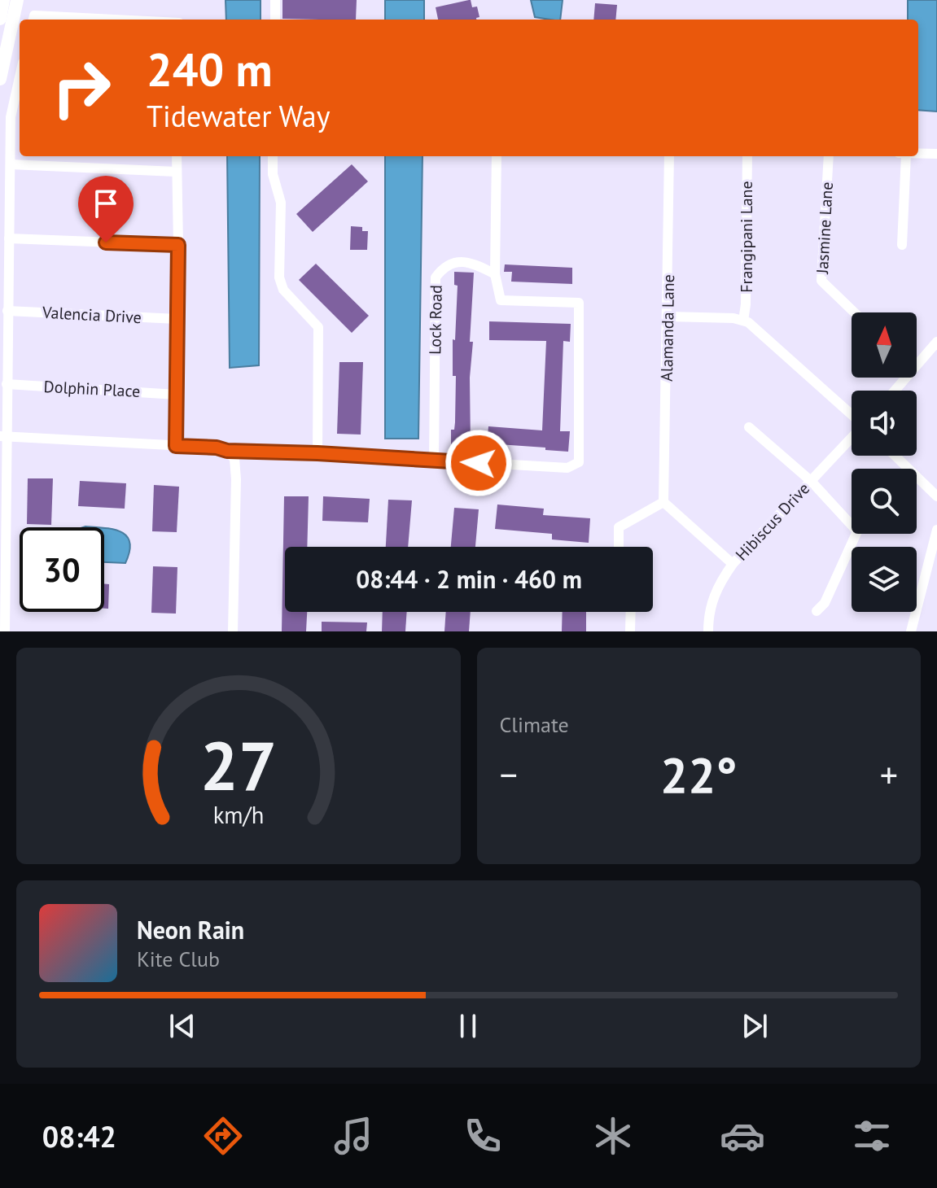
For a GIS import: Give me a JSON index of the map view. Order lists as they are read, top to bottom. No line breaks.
{"streets":{"street":["Jasmine Lane","Frangipani Lane","Valencia Drive","Lock Road","Alamanda Lane","Dolphin Place","Hibiscus Drive"]},"north":"top","page":{"turn":["240 m","Tidewater Way"],"limit":"30","trip":"08:44 · 2 min · 460 m","tile":"Climate","heat":["−","22°","+"],"song":["Neon Rain","Kite Club"],"tabs":"08:42","gauge":["27","km/h"]}}
